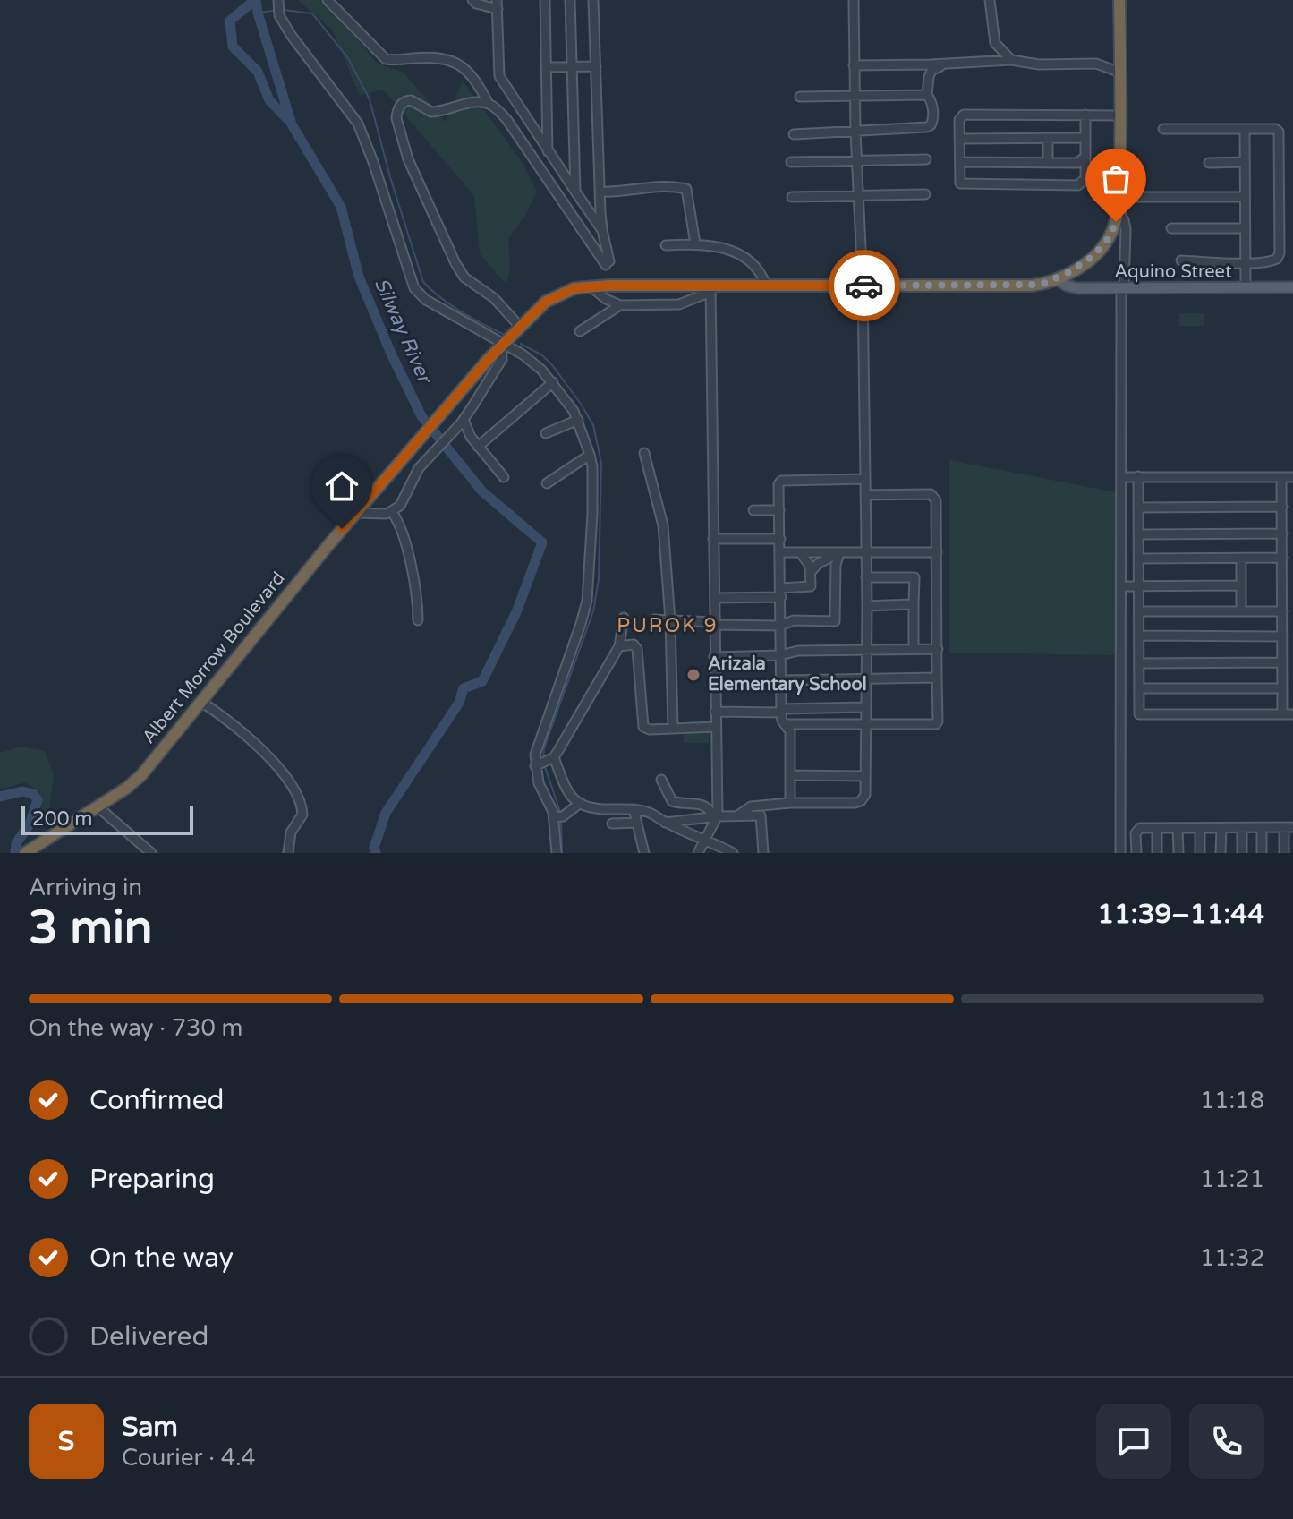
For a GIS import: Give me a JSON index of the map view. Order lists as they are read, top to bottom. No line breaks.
{"streets":{"highway":["Albert Morrow Boulevard"],"main road":["Aquino Street"]},"crossings":[["Aquino Street","Albert Morrow Boulevard"]],"districts":["PUROK 9"],"water":["Silway River"],"places":["Arizala Elementary School"],"scale_bar":"200 m","page":{"scale":"200 m","heading":["3 min","Arriving in","11:39–11:44"],"panel":["Sam","Courier · 4.4"],"bar":"On the way · 730 m","list":[["Confirmed","11:18"],["Preparing","11:21"],["On the way","11:32"],"Delivered"],"round":"S"}}
